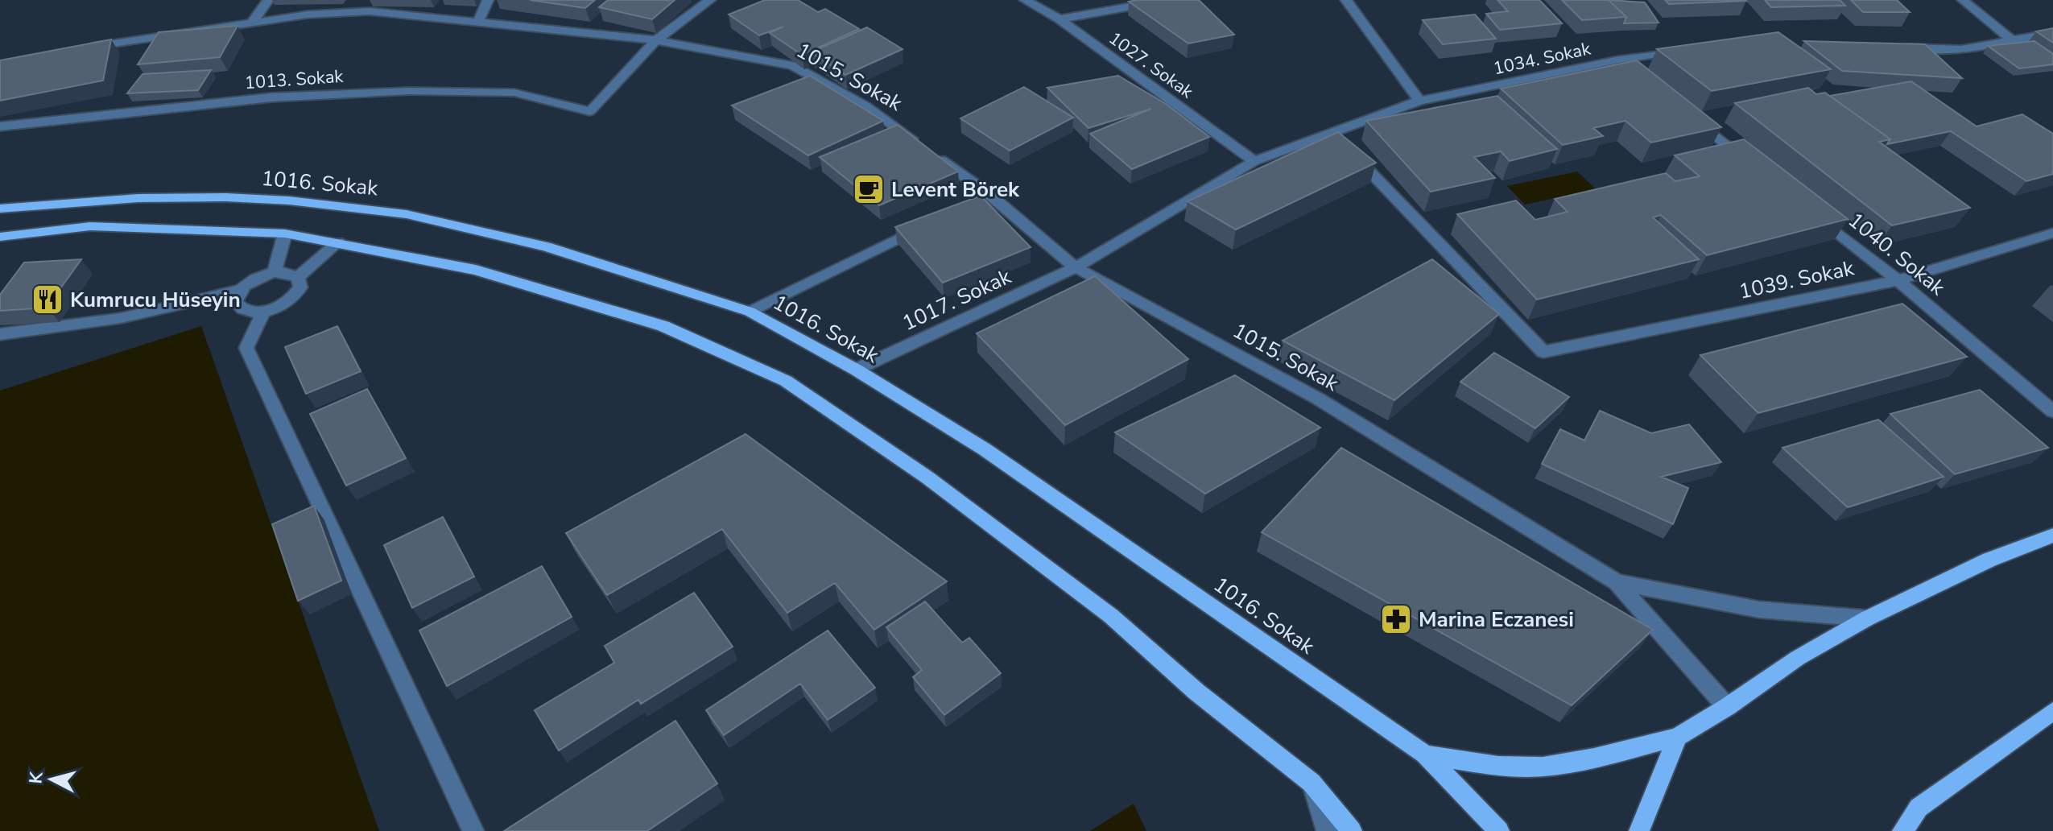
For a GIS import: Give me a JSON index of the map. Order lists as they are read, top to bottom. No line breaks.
{"streets":{"main road":["1016. Sokak"],"street":["1034. Sokak","1027. Sokak","1015. Sokak","1013. Sokak","1040. Sokak","1039. Sokak","1017. Sokak"]},"crossings":[["1034. Sokak","1027. Sokak"],["1034. Sokak","1015. Sokak"],["1034. Sokak","1039. Sokak"],["1034. Sokak","1017. Sokak"],["1015. Sokak","1013. Sokak"],["1015. Sokak","1017. Sokak"],["1016. Sokak","1017. Sokak"],["1040. Sokak","1039. Sokak"]],"places":{"cafe":["Levent Börek"],"restaurant":["Kumrucu Hüseyin"],"pharmacy":["Marina Eczanesi"]},"north":"left"}
